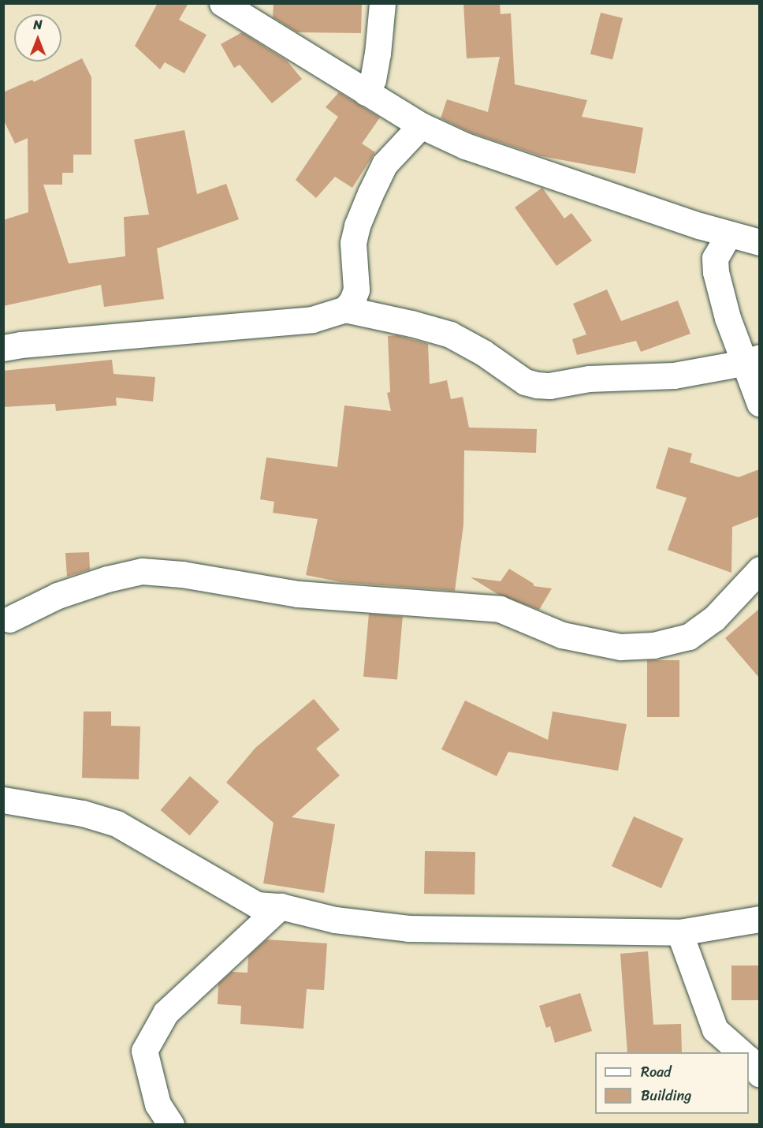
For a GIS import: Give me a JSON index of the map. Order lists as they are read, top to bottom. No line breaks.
{"legend":["Road","Building"],"north":"top"}
